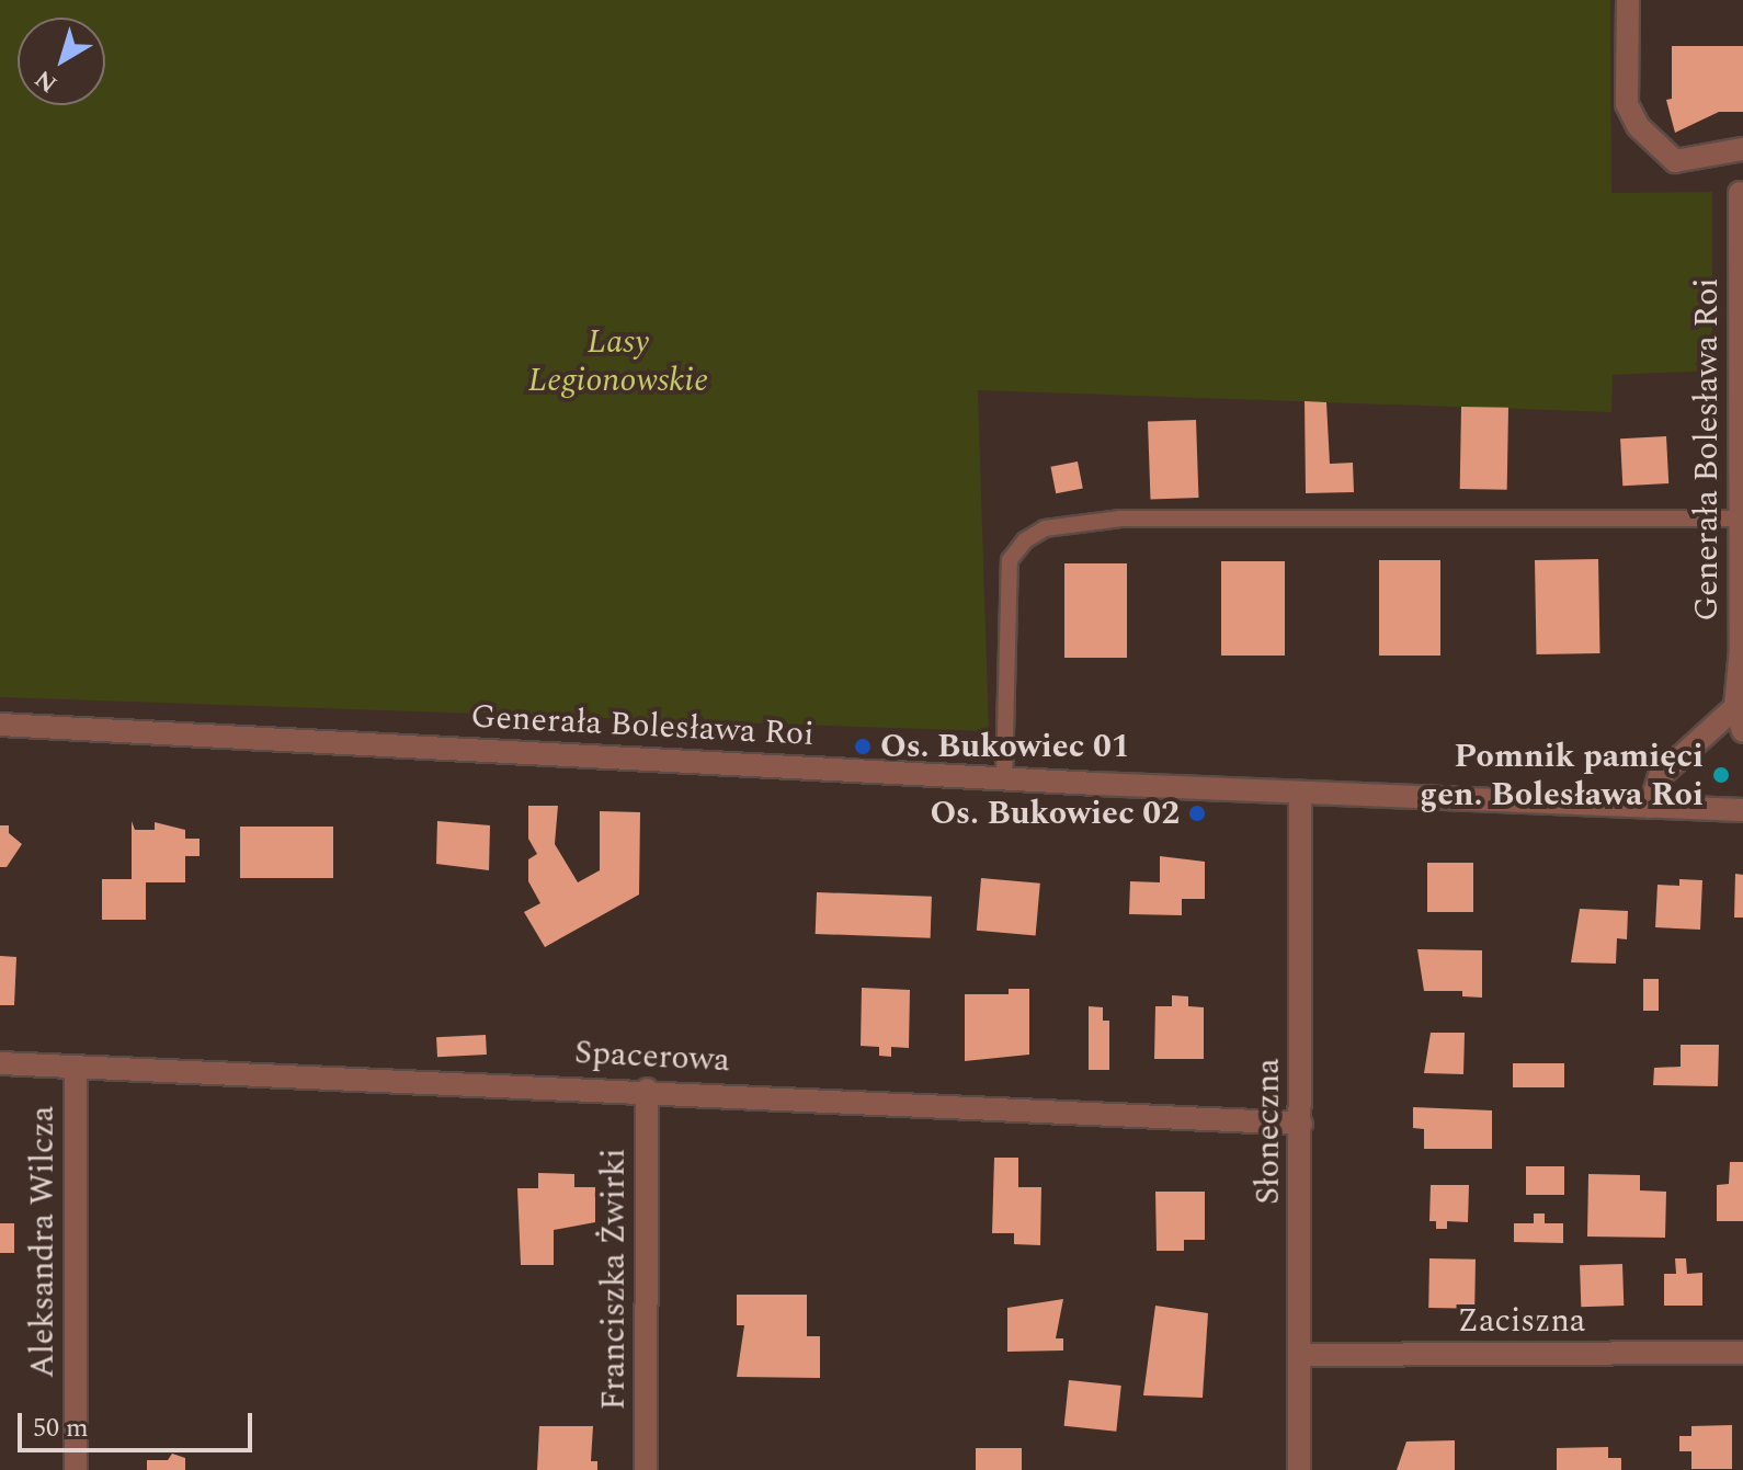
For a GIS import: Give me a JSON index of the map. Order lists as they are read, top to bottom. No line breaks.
{"streets":{"street":["Generała Bolesława Roi","Spacerowa","Słoneczna","Aleksandra Wilcza","Franciszka Żwirki","Zaciszna"]},"crossings":[["Generała Bolesława Roi","Słoneczna"],["Spacerowa","Słoneczna"],["Spacerowa","Aleksandra Wilcza"],["Spacerowa","Franciszka Żwirki"],["Słoneczna","Zaciszna"]],"parks":["Lasy Legionowskie"],"places":["Os. Bukowiec 01","Pomnik pamięci gen. Bolesława Roi","Os. Bukowiec 02"],"scale_bar":"50 m","north":"bottom left"}
